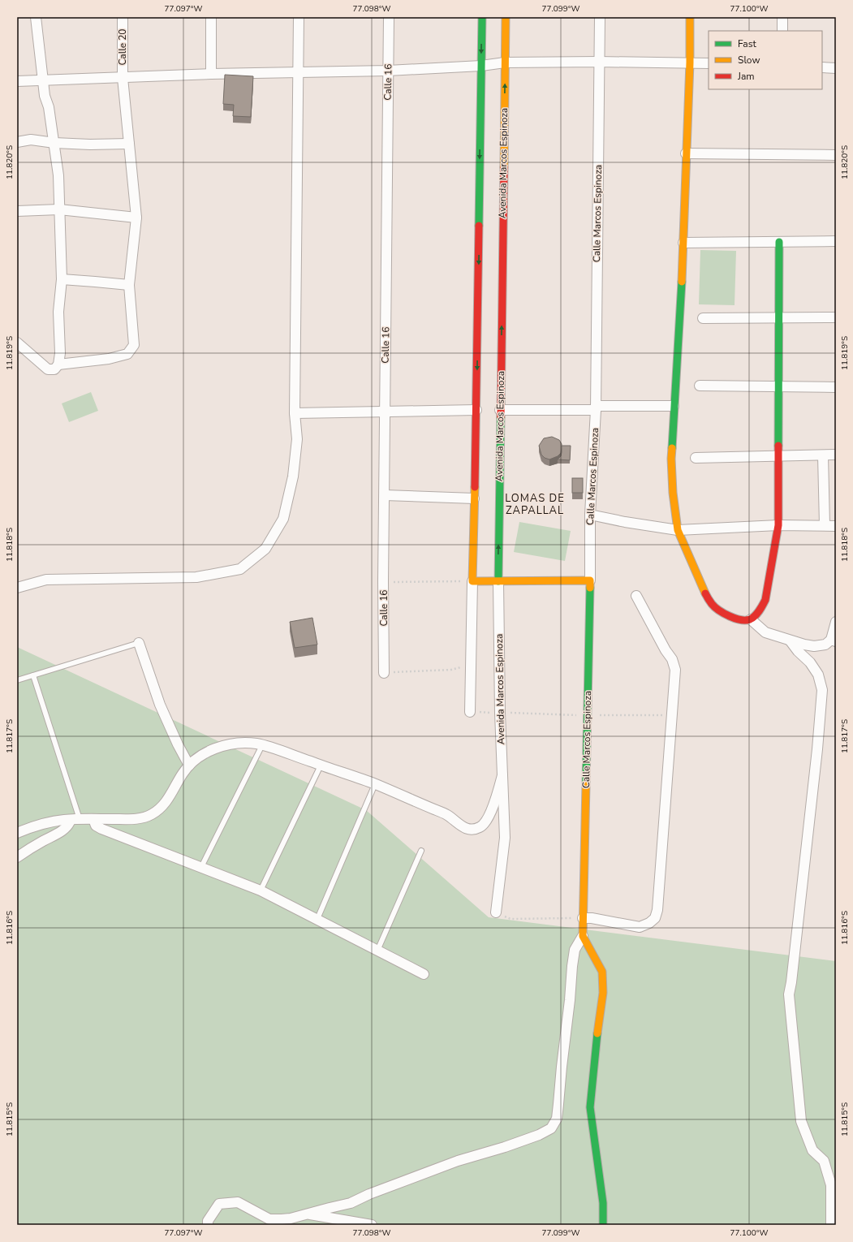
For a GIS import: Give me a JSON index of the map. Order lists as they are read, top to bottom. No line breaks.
{"streets":{"street":["Calle 20","Calle 16","Avenida Marcos Espinoza","Calle Marcos Espinoza"]},"districts":["LOMAS DE ZAPALLAL"],"legend":["Fast","Slow","Jam"],"coordinates":["77.097°W","77.098°W","77.099°W","77.100°W","11.820°S","11.819°S","11.818°S","11.817°S","11.816°S","11.815°S"]}
